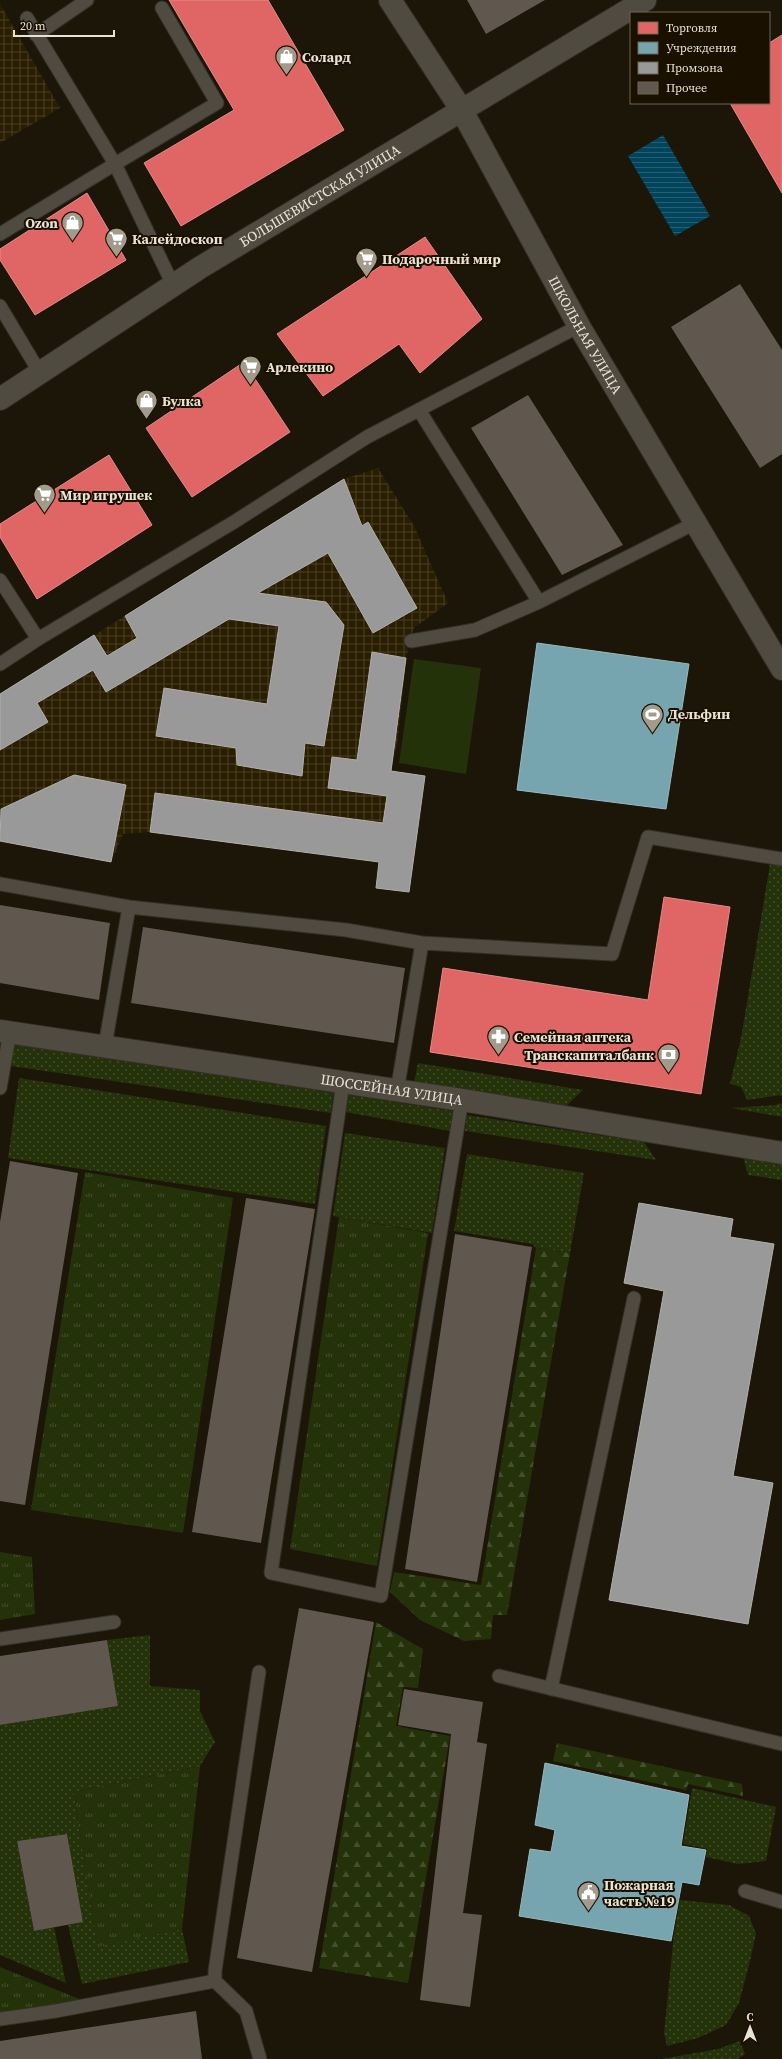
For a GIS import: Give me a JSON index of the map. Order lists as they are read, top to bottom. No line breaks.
{"streets":{"street":["БОЛЬШЕВИСТСКАЯ УЛИЦА","ШКОЛЬНАЯ УЛИЦА","ШОССЕЙНАЯ УЛИЦА"]},"crossings":[["БОЛЬШЕВИСТСКАЯ УЛИЦА","ШКОЛЬНАЯ УЛИЦА"]],"places":{"shop":["Солард","Ozon","Булка"],"supermarket":["Калейдоскоп","Подарочный мир","Арлекино","Мир игрушек"],"sports":["Дельфин"],"pharmacy":["Семейная аптека"],"bank":["Транскапиталбанк"],"public building":["Пожарная часть №19"]},"legend":["Торговля","Учреждения","Промзона","Прочее"],"scale_bar":"20 m","north":"top"}
